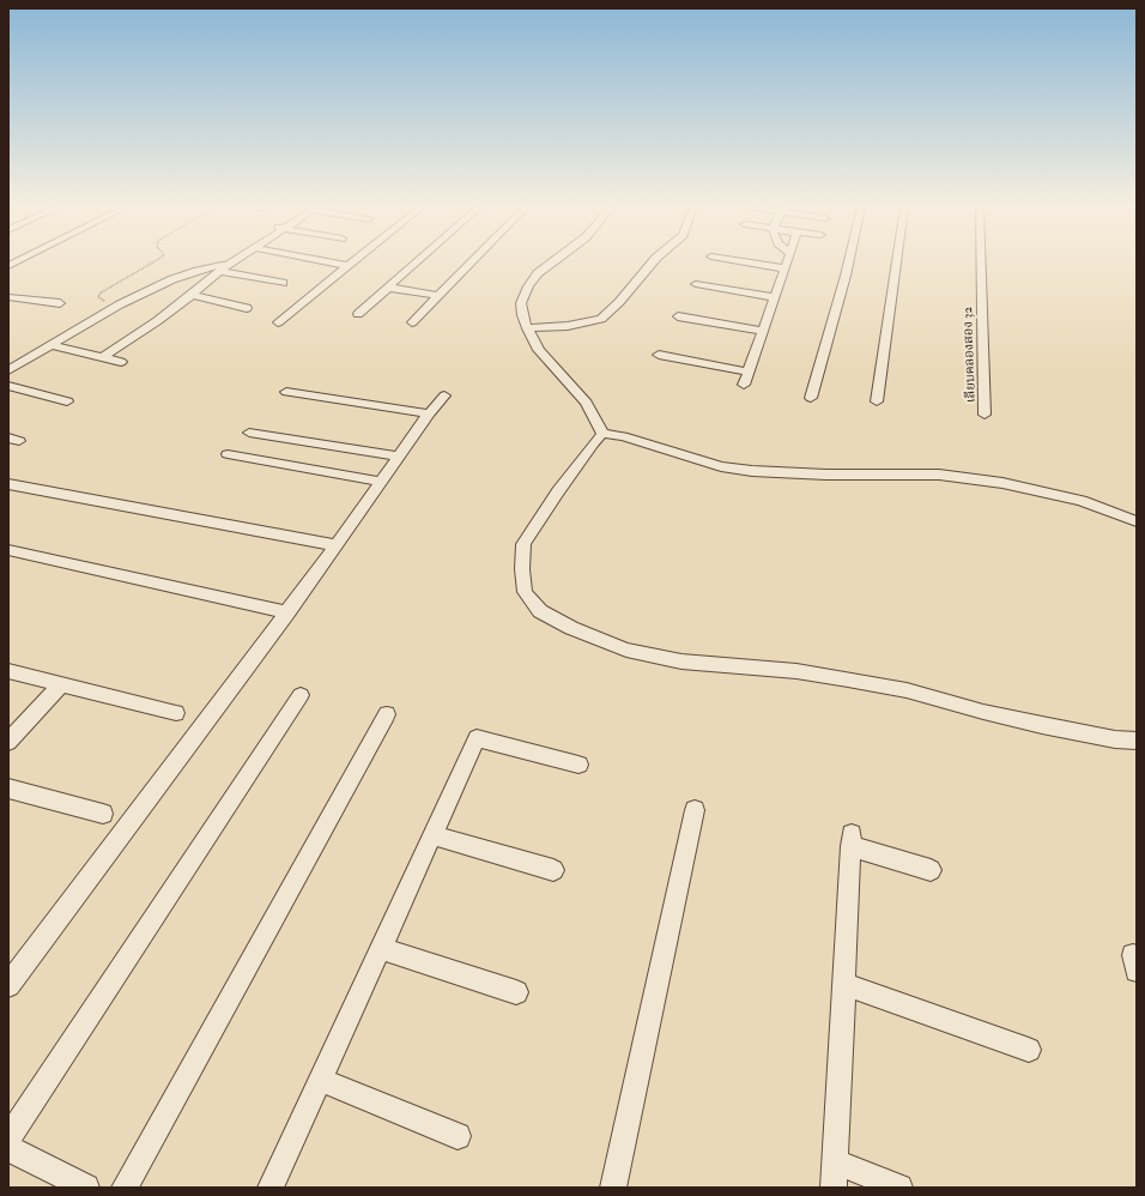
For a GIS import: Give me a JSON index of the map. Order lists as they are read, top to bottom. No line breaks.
{"streets":{"street":["เลียบคลองสอง 32"]}}
